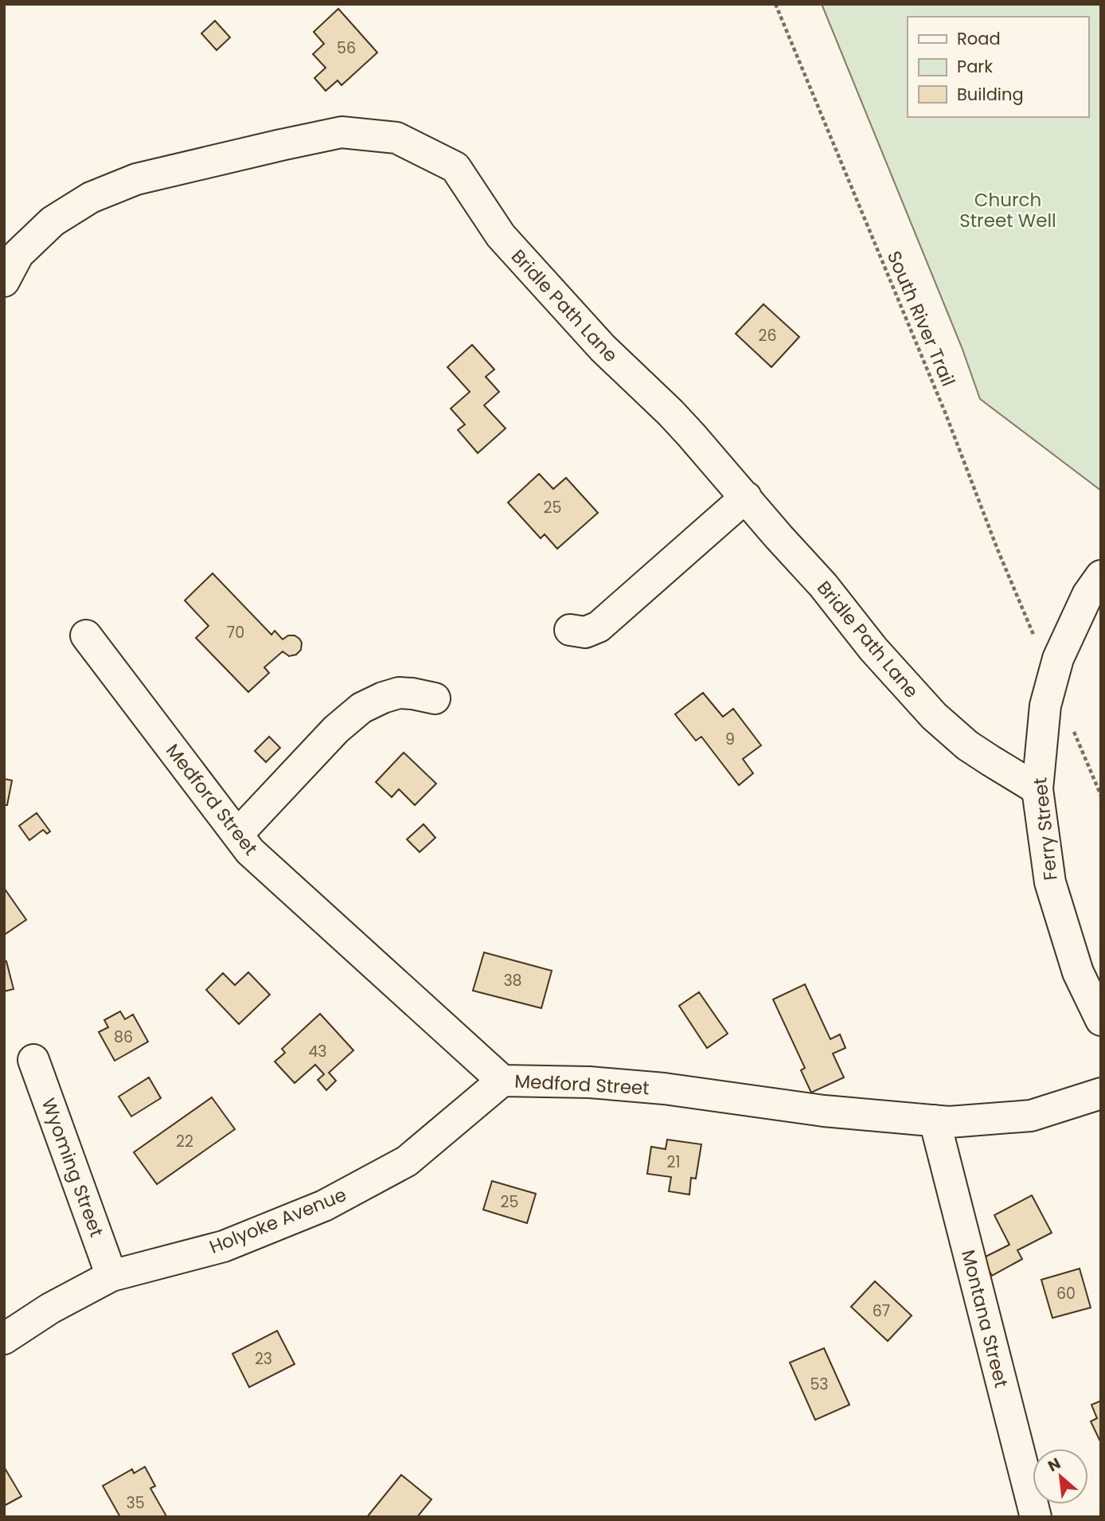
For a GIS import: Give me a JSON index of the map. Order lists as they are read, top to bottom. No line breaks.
{"streets":{"street":["Bridle Path Lane","Medford Street","Ferry Street","Wyoming Street","Holyoke Avenue","Montana Street"],"path":["South River Trail"]},"crossings":[["Bridle Path Lane","Ferry Street"],["Medford Street","Holyoke Avenue"],["Medford Street","Montana Street"],["Wyoming Street","Holyoke Avenue"]],"parks":["Church Street Well"],"house_numbers":["56","26","25","70","9","38","86","43","22","21","25","60","67","23","53","35"],"legend":["Road","Park","Building"],"north":"top left"}
